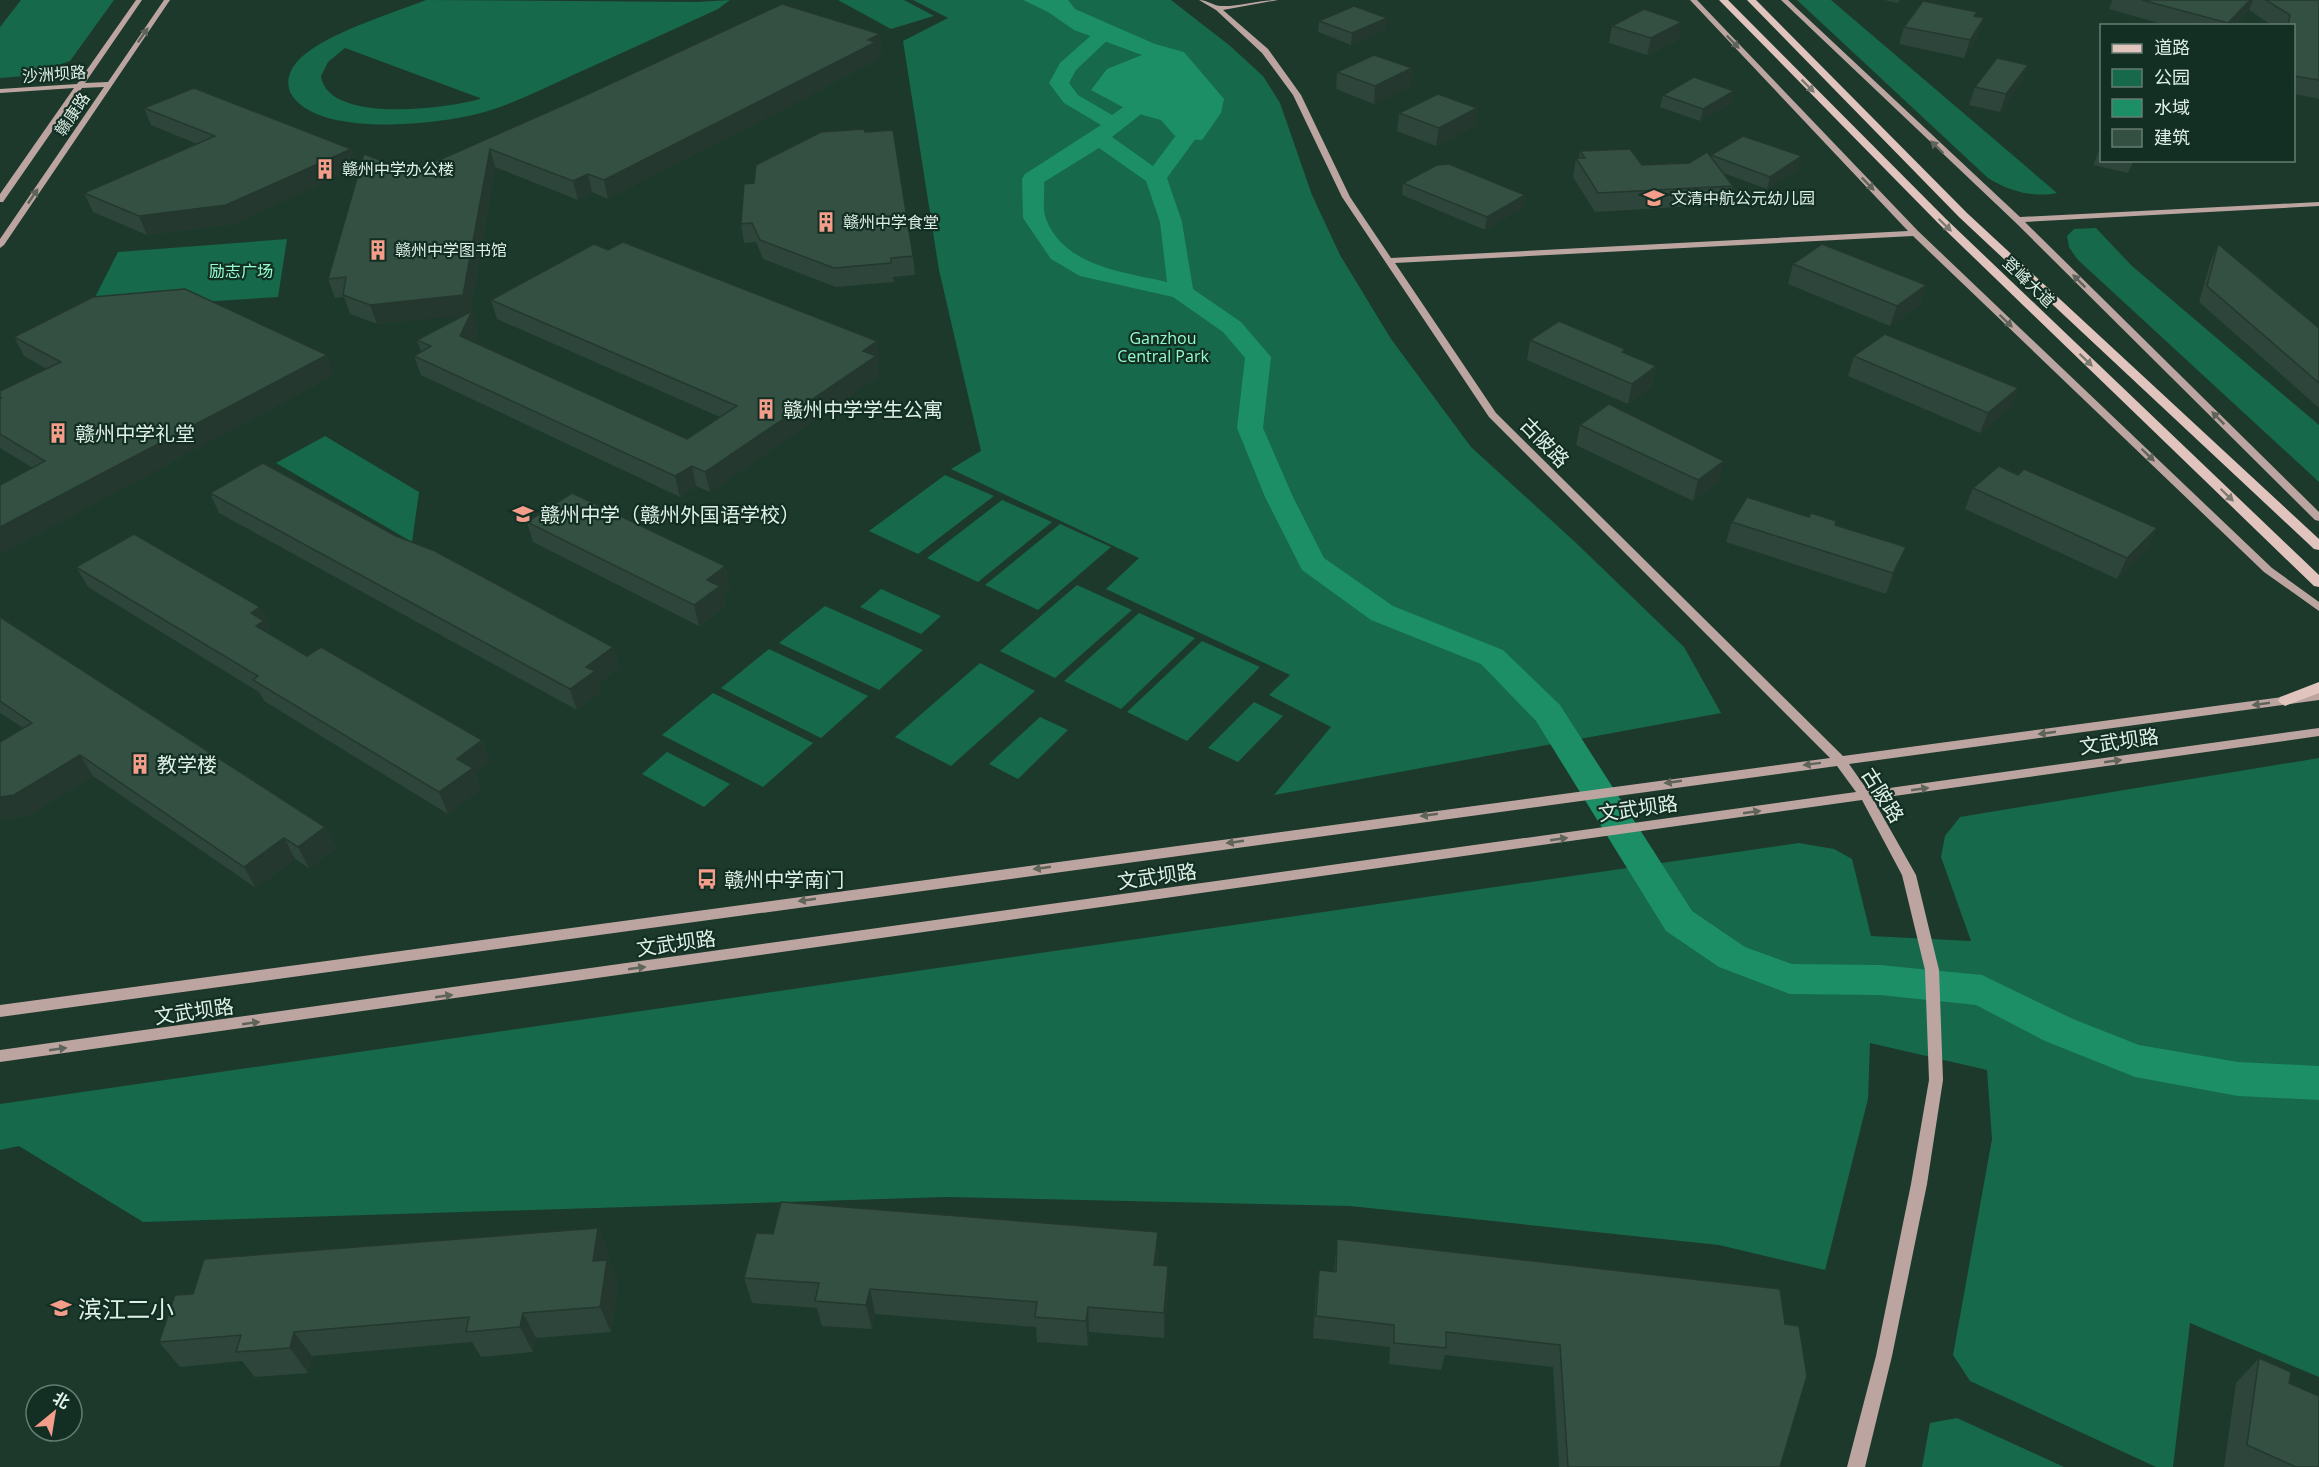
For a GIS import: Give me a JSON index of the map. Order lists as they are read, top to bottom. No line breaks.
{"streets":{"main road":["登峰大道"],"street":["沙洲坝路","赣康路","古陂路","文武坝路"]},"crossings":[["沙洲坝路","赣康路"],["古陂路","文武坝路"]],"parks":["励志广场","Ganzhou Central Park"],"places":{"building":["赣州中学办公楼","赣州中学食堂","赣州中学图书馆","赣州中学学生公寓","赣州中学礼堂","教学楼"],"school or university":["文清中航公元幼儿园","赣州中学（赣州外国语学校）","滨江二小"],"bus stop":["赣州中学南门"]},"legend":["道路","公园","水域","建筑"],"north":"top right"}
